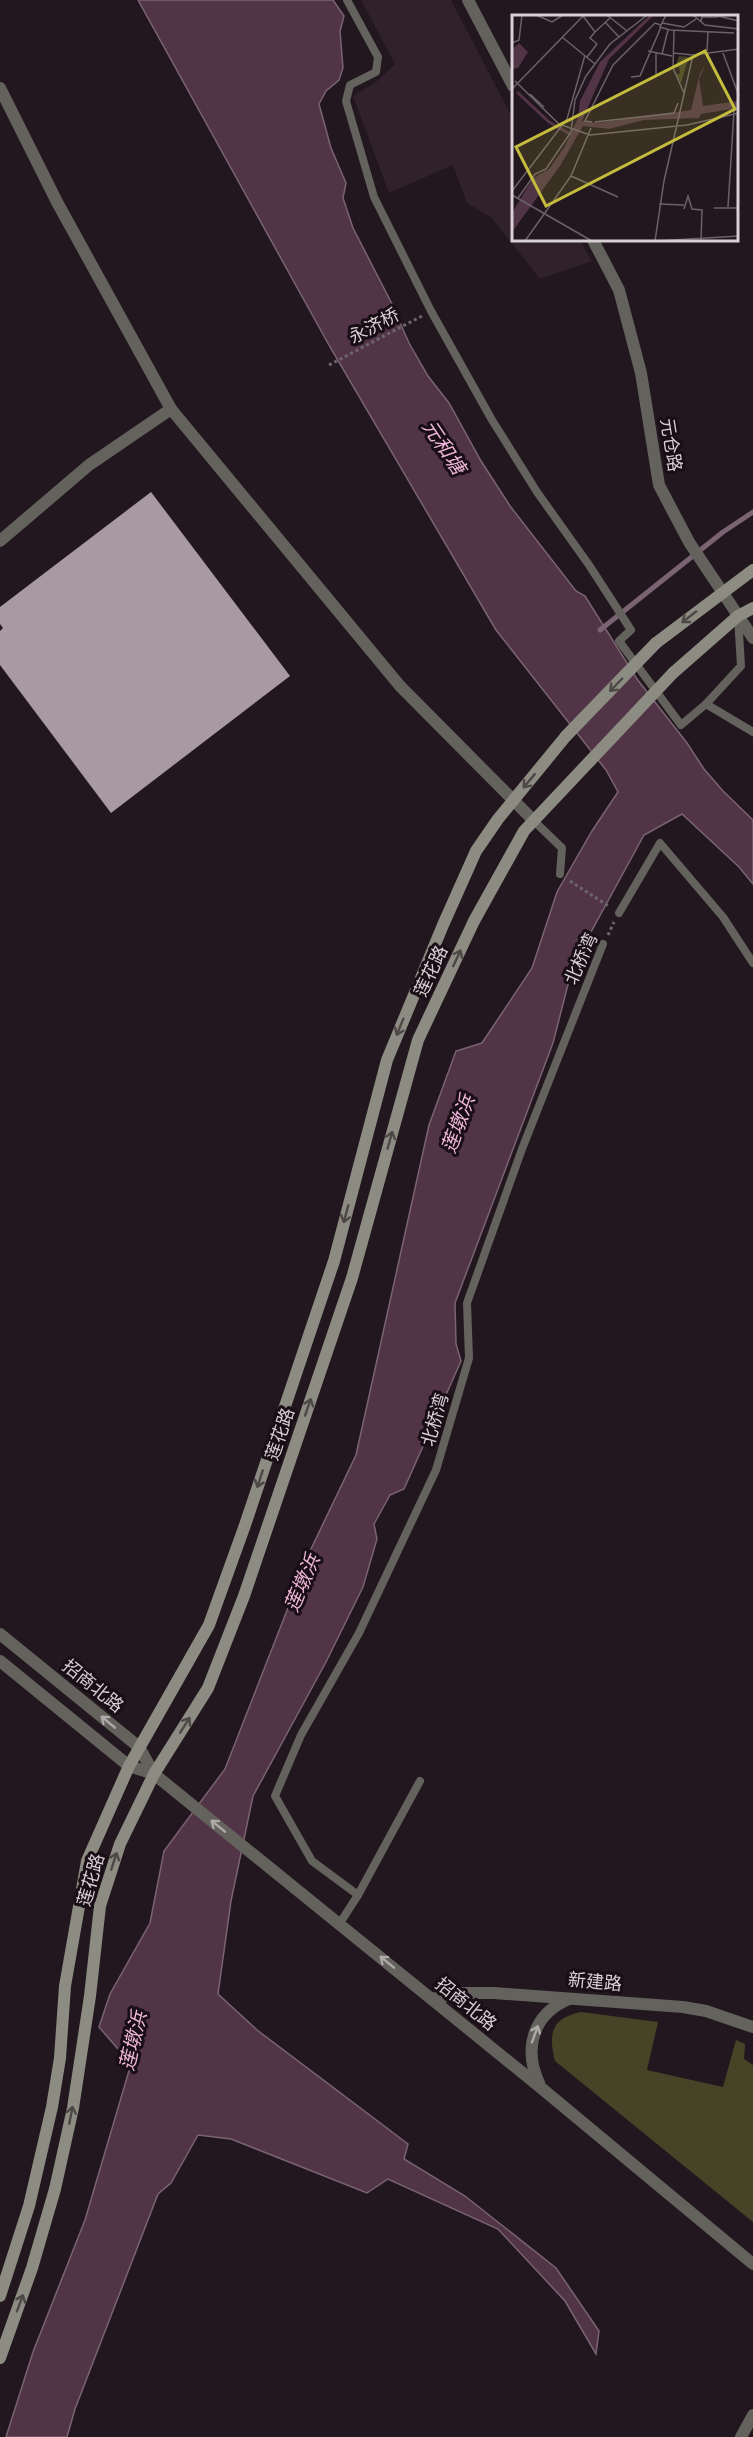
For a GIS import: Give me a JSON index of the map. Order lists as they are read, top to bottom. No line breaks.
{"streets":{"main road":["莲花路"],"street":["元仓路","招商北路","新建路"],"lane":["北桥湾"],"path":["永济桥"]},"crossings":[["元仓路","莲花路"],["莲花路","招商北路"],["招商北路","新建路"]],"water":["元和塘","莲墩浜"]}
